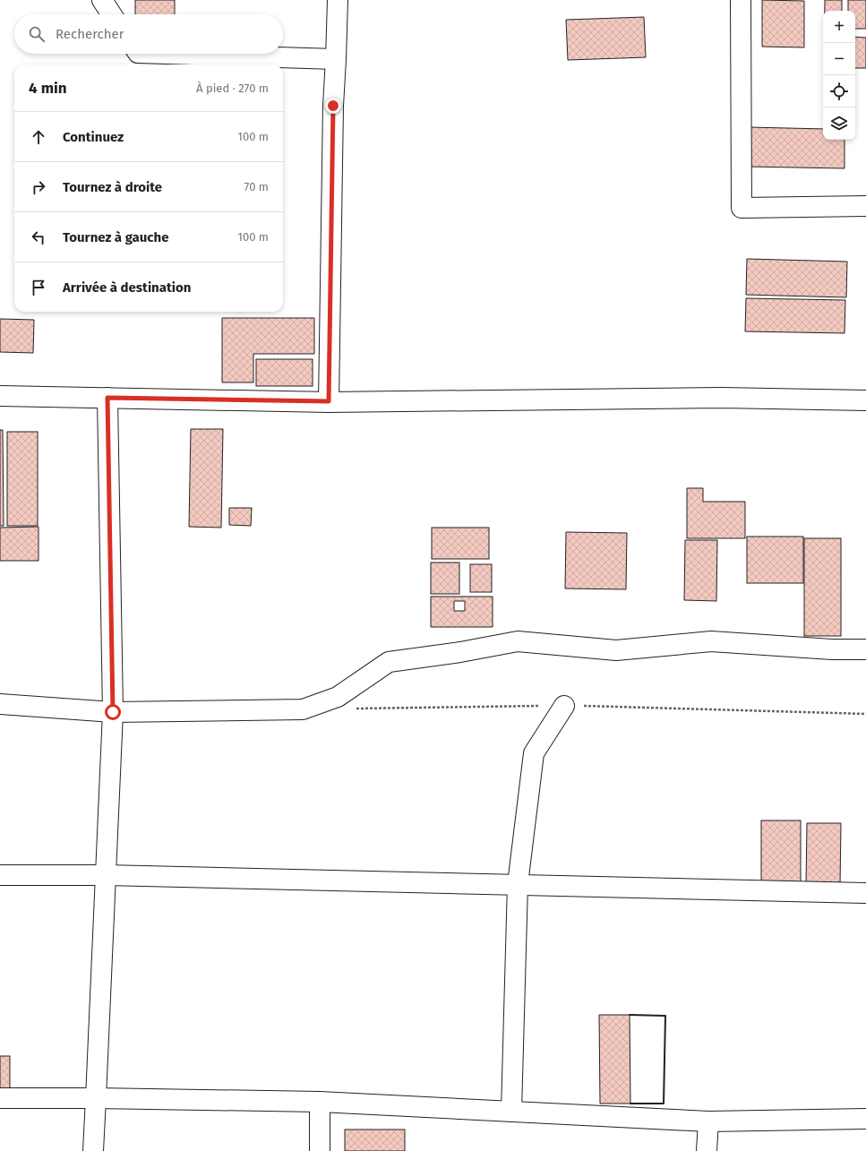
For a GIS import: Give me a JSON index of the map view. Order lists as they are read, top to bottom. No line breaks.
{"page":{"map_buttons":["+","−"],"search":"Rechercher","heading":["4 min","À pied · 270 m"],"list":[["Continuez","100 m"],["Tournez à droite","70 m"],["Tournez à gauche","100 m"],"Arrivée à destination"]}}
